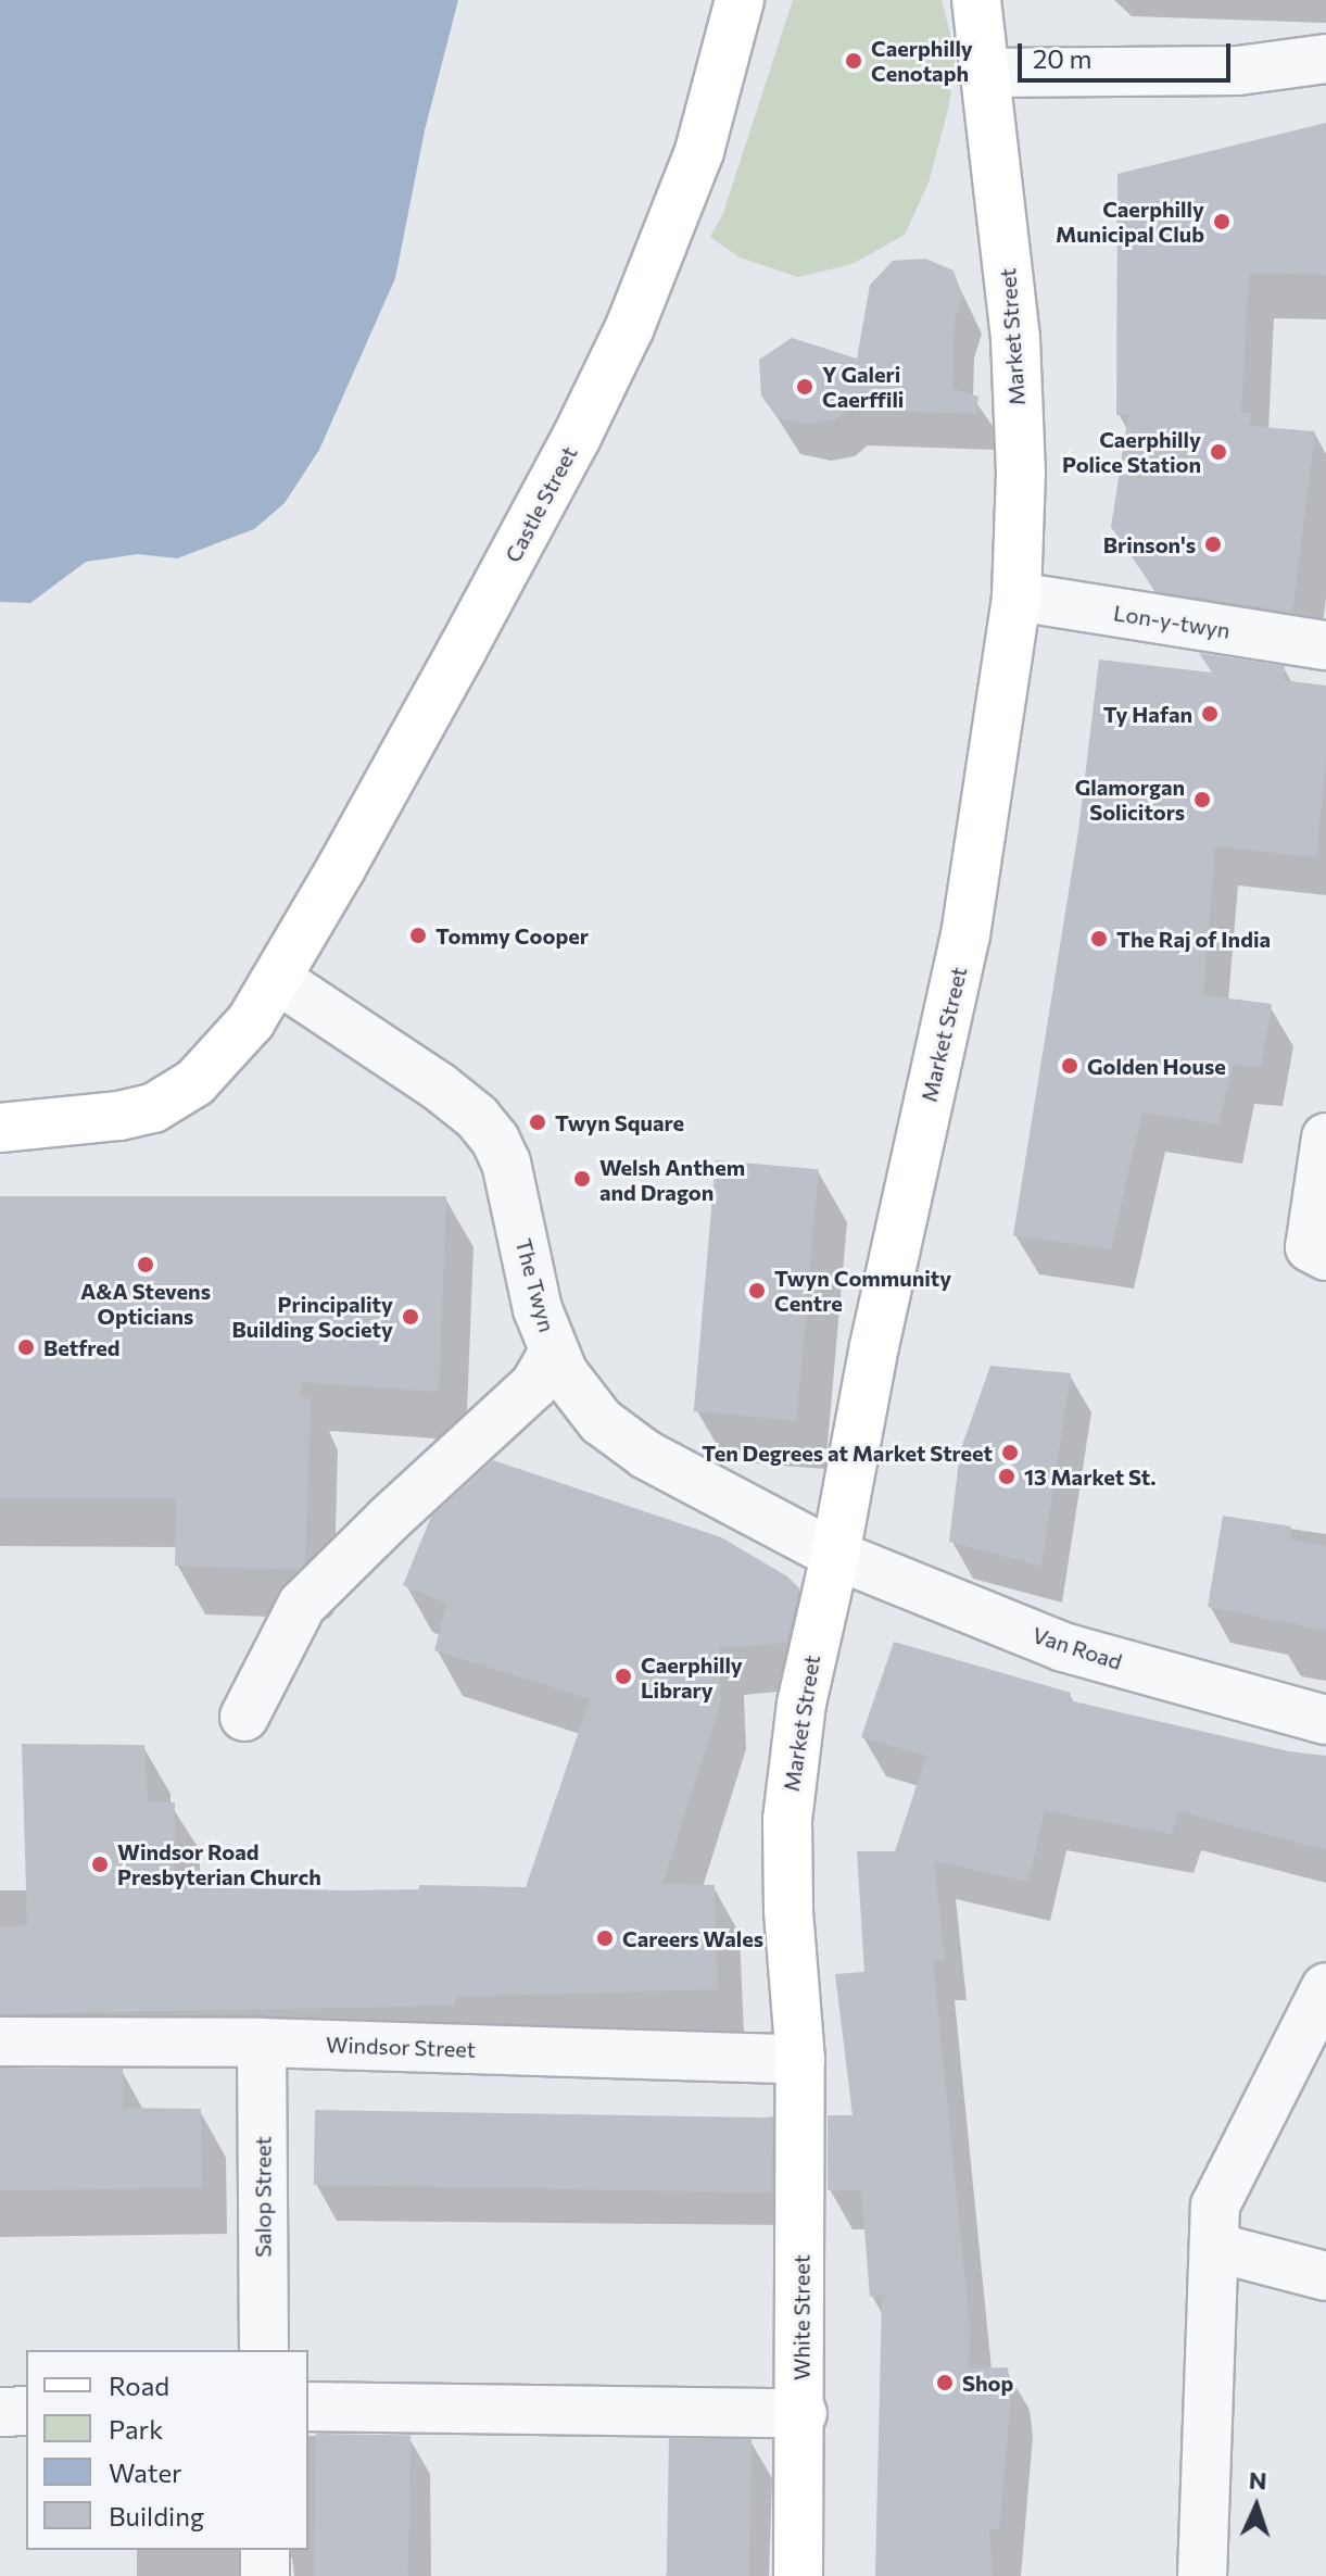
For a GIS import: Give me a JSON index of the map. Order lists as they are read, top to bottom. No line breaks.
{"streets":{"main road":["Market Street","Castle Street","White Street"],"street":["Lon-y-twyn","The Twyn","Van Road","Windsor Street","Salop Street"]},"crossings":[["Market Street","Lon-y-twyn"],["Market Street","The Twyn"],["Market Street","Van Road"],["Market Street","Windsor Street"],["Market Street","White Street"],["Castle Street","The Twyn"],["The Twyn","Van Road"],["Windsor Street","Salop Street"],["Windsor Street","White Street"]],"places":["Caerphilly Cenotaph","Caerphilly Municipal Club","Y Galeri Caerffili","Caerphilly Police Station","Brinson's","Ty Hafan","Glamorgan Solicitors","Tommy Cooper","The Raj of India","Golden House","Twyn Square","Welsh Anthem and Dragon","A&A Stevens Opticians","Twyn Community Centre","Principality Building Society","Betfred","Ten Degrees at Market Street","13 Market St.","Caerphilly Library","Windsor Road Presbyterian Church","Careers Wales","Shop"],"legend":["Road","Park","Water","Building"],"scale_bar":"20 m","north":"top"}
